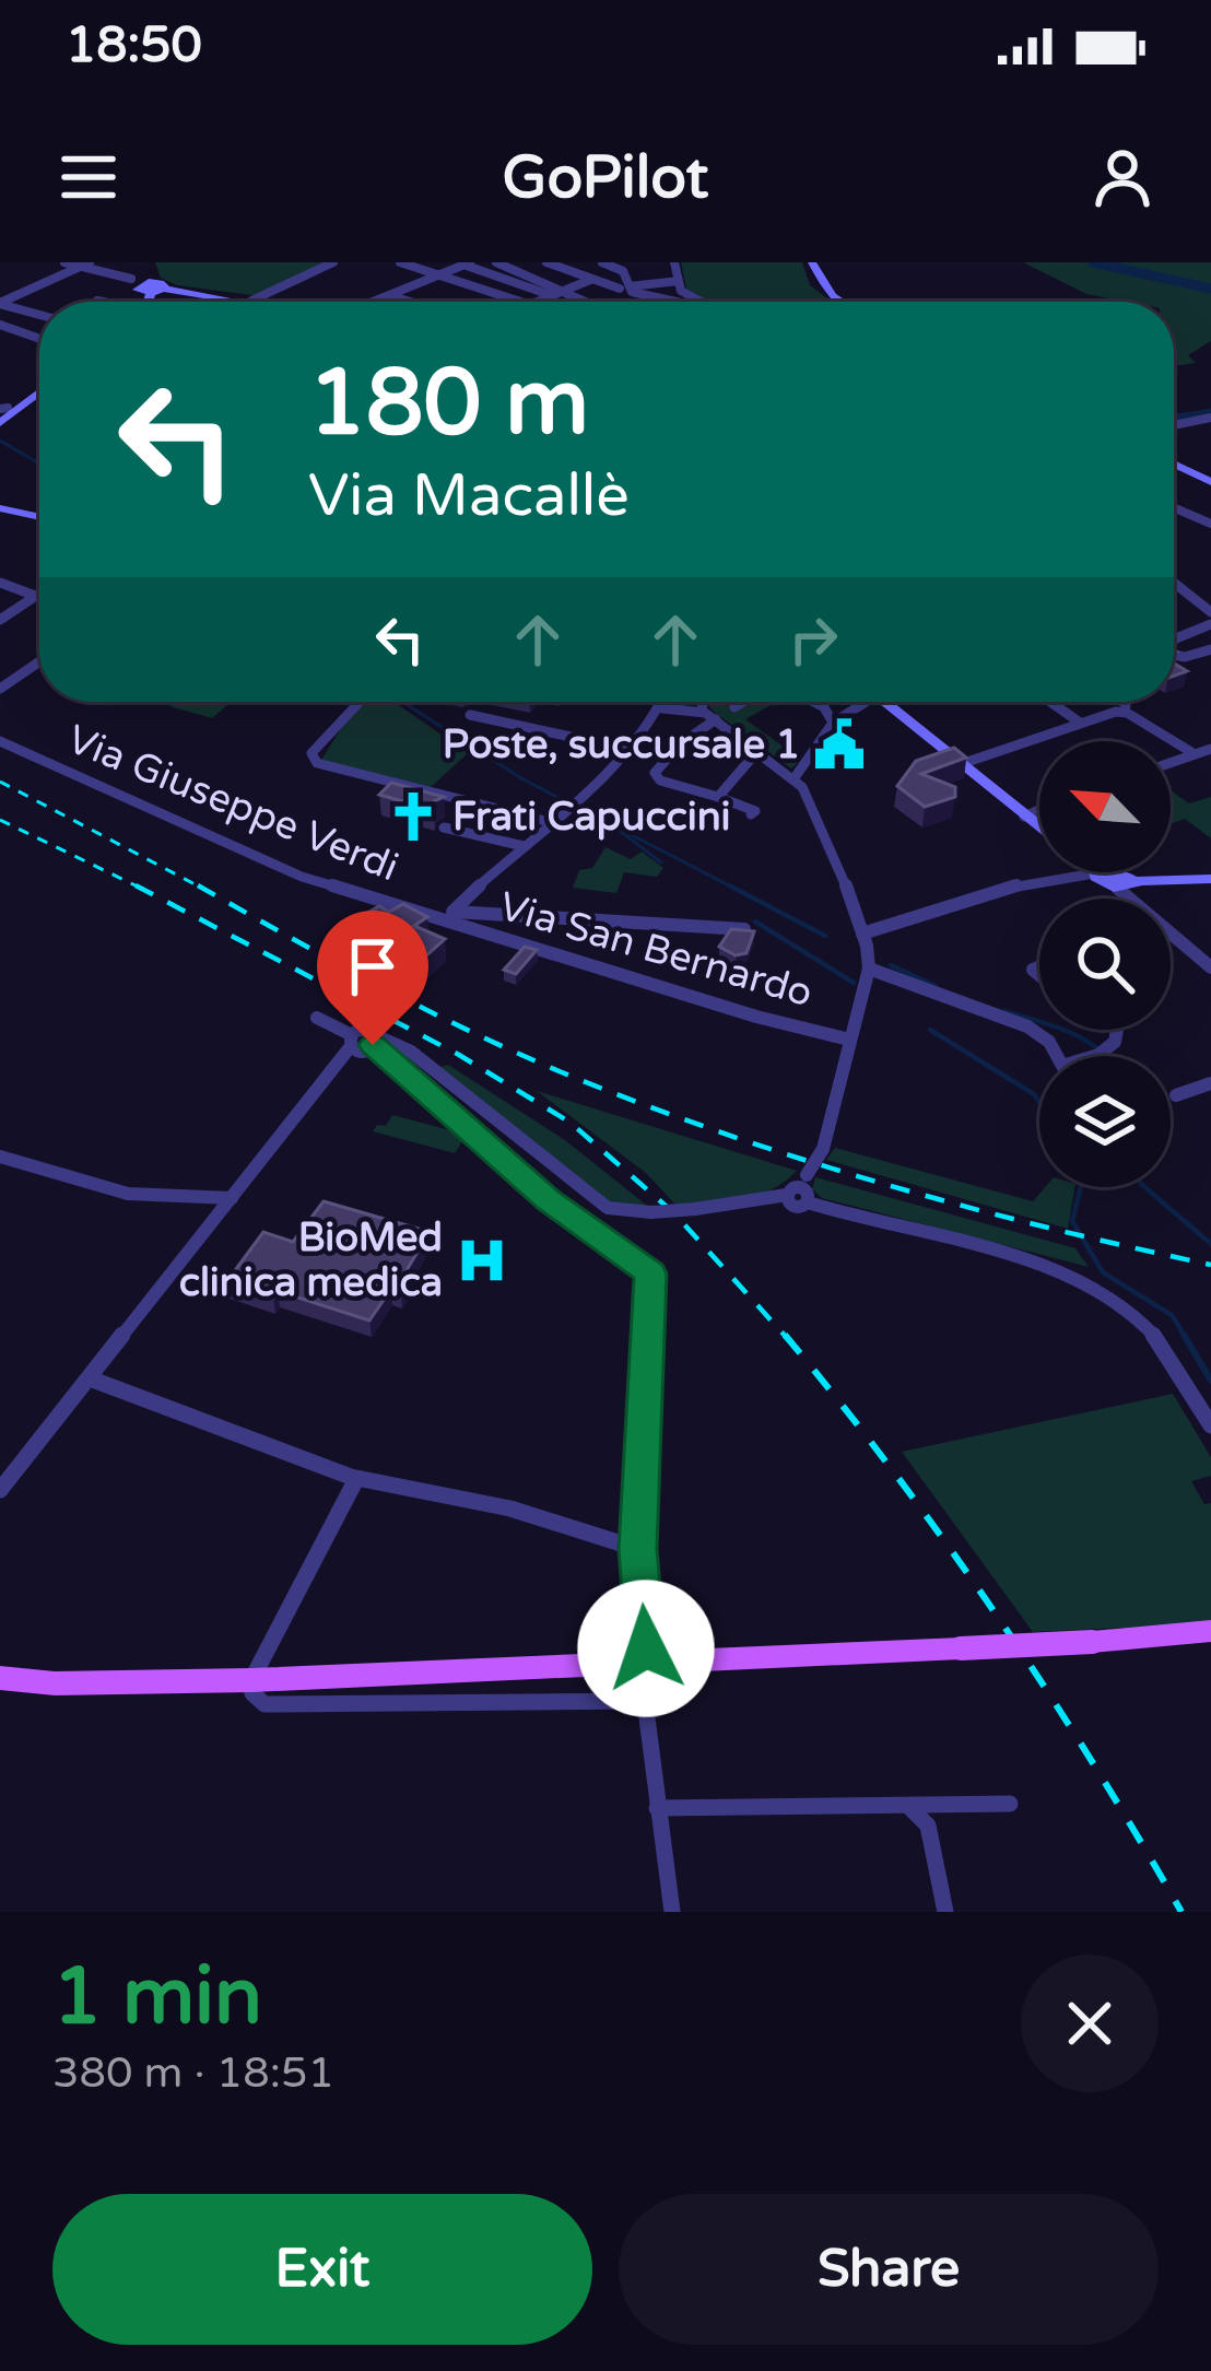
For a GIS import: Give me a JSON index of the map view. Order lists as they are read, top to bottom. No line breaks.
{"streets":{"street":["Via Giuseppe Verdi","Via San Bernardo"]},"crossings":[["Via Giuseppe Verdi","Via San Bernardo"]],"places":{"public building":["Poste, succursale 1"],"church":["Frati Capuccini"],"hospital":["BioMed clinica medica"]},"north":"top left","page":{"status":"18:50","header":"GoPilot","turn":["180 m","Via Macallè"],"heading":["1 min","380 m · 18:51"],"buttons":["Exit","Share"]}}
